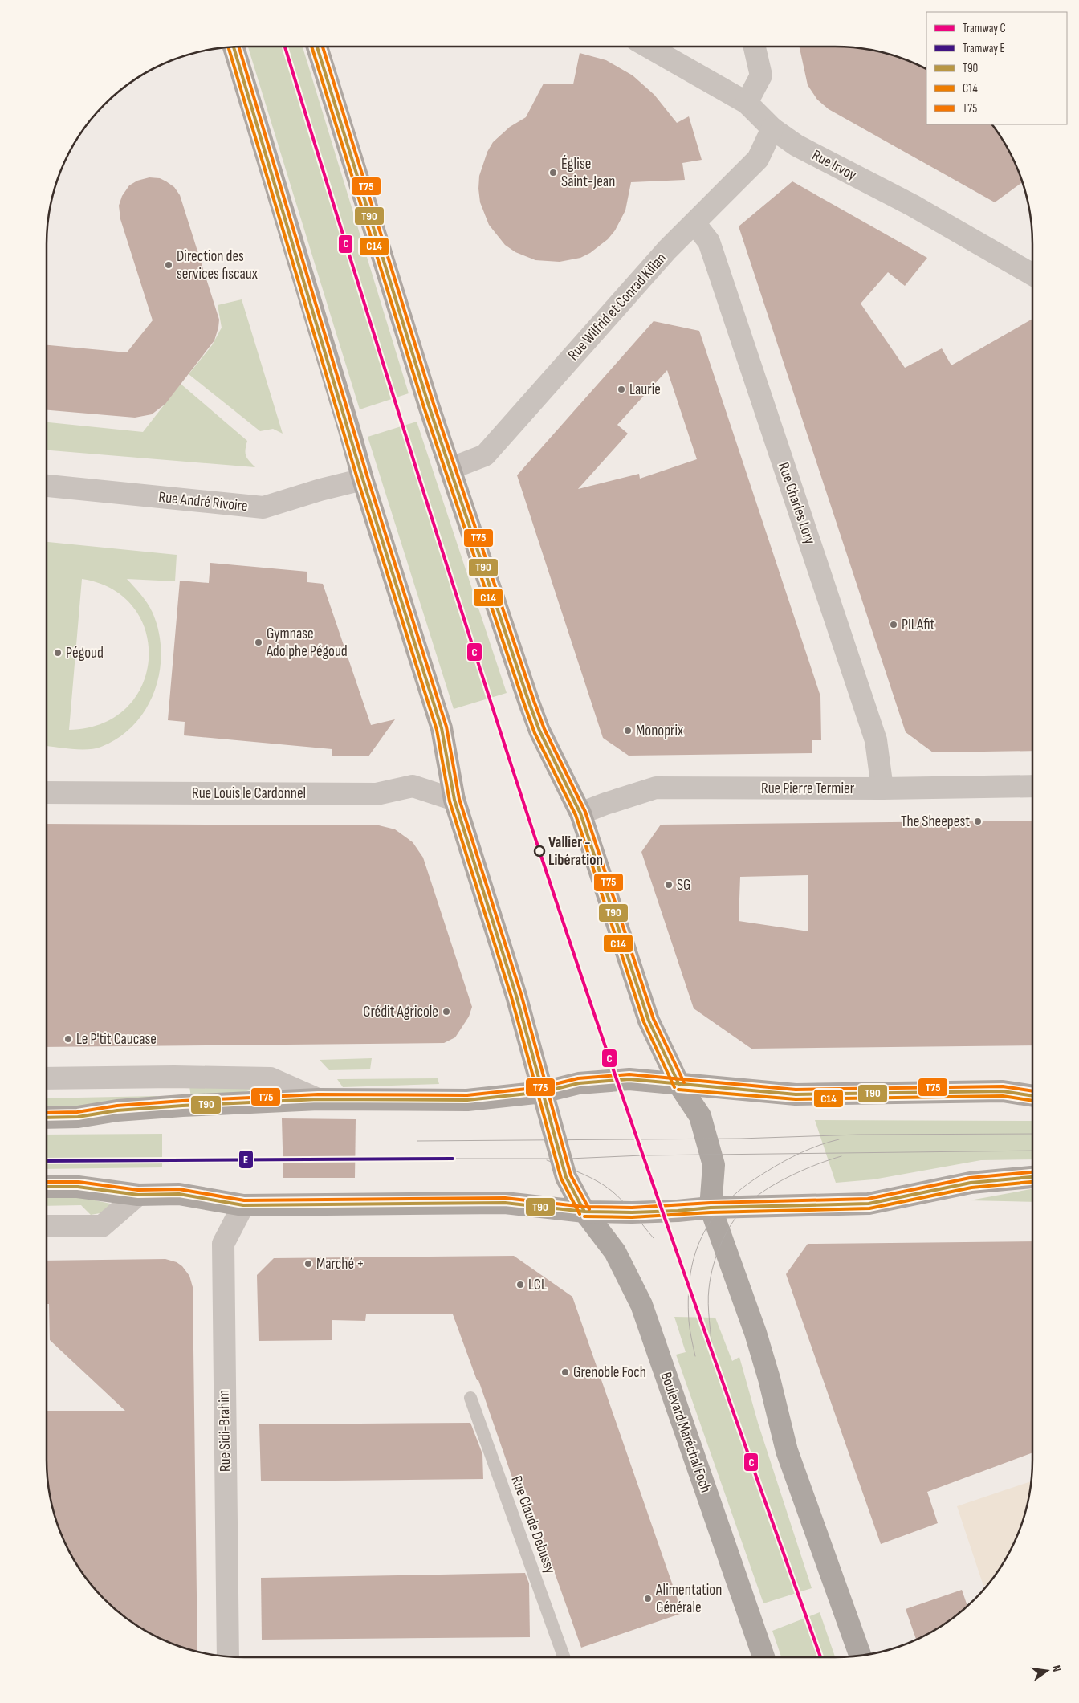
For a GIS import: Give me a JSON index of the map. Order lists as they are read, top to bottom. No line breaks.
{"streets":{"main road":["Boulevard Maréchal Foch"],"street":["Rue Irvoy","Rue Wilfrid et Conrad Kilian","Rue André Rivoire","Rue Charles Lory","Rue Pierre Termier","Rue Louis le Cardonnel","Rue Sidi-Brahim"],"lane":["Rue Claude Debussy"]},"crossings":[["Rue Irvoy","Rue Wilfrid et Conrad Kilian"],["Rue Wilfrid et Conrad Kilian","Rue Charles Lory"],["Rue André Rivoire","Boulevard Maréchal Foch"],["Rue Charles Lory","Rue Pierre Termier"],["Rue Louis le Cardonnel","Boulevard Maréchal Foch"]],"places":["Église Saint-Jean","Direction des services fiscaux","Laurie","PILAfit","Gymnase Adolphe Pégoud","Pégoud","Monoprix","The Sheepest","Vallier - Libération","SG","Crédit Agricole","Le P'tit Caucase","Marché +","LCL","Grenoble Foch","Alimentation Générale"],"lines":["tram line C","transit line T90","transit line C14","transit line T75","tram line E"],"legend":["Tramway C","Tramway E","T90","C14","T75"],"north":"right"}
